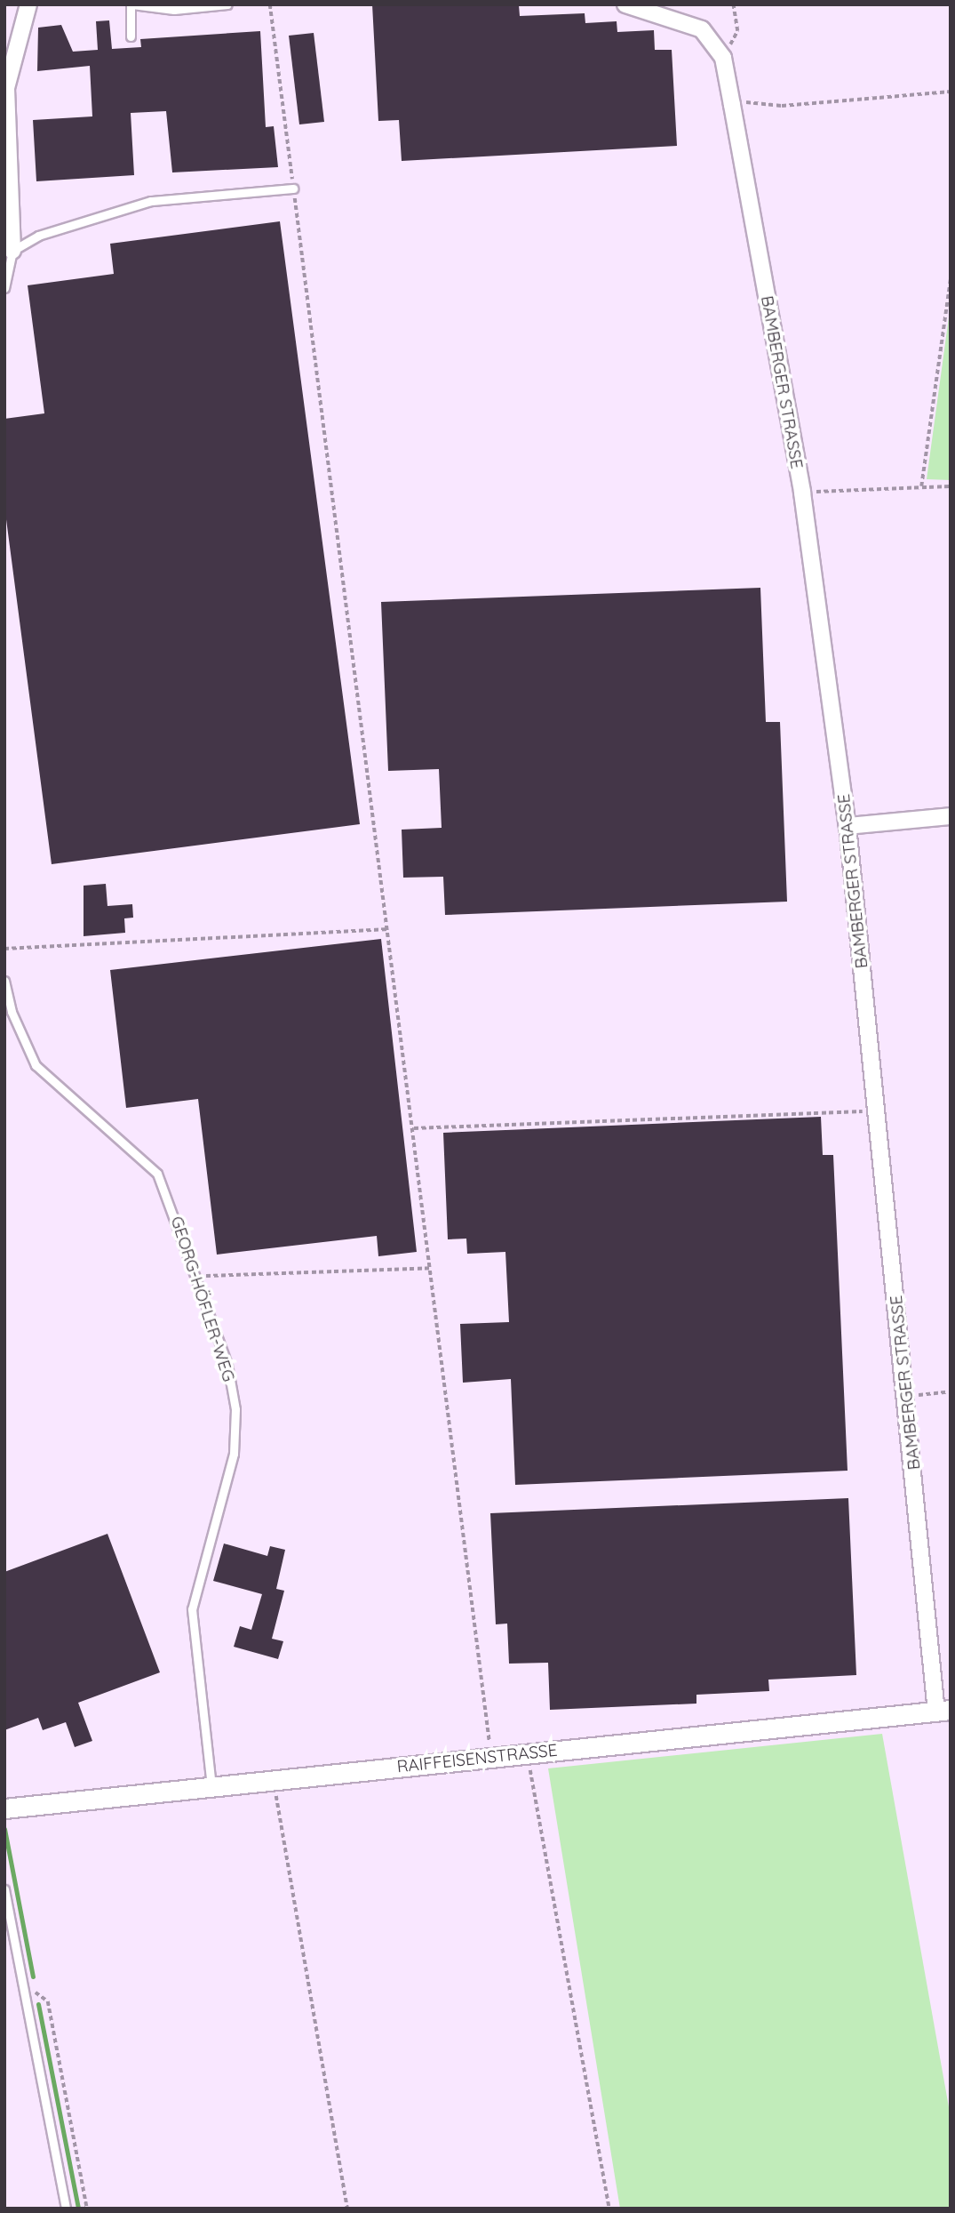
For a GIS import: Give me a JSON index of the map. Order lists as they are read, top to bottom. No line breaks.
{"streets":{"street":["BAMBERGER STRASSE","RAIFFEISENSTRASSE"],"lane":["GEORG-HÖFLER-WEG"]},"crossings":[["BAMBERGER STRASSE","RAIFFEISENSTRASSE"],["GEORG-HÖFLER-WEG","RAIFFEISENSTRASSE"]]}
